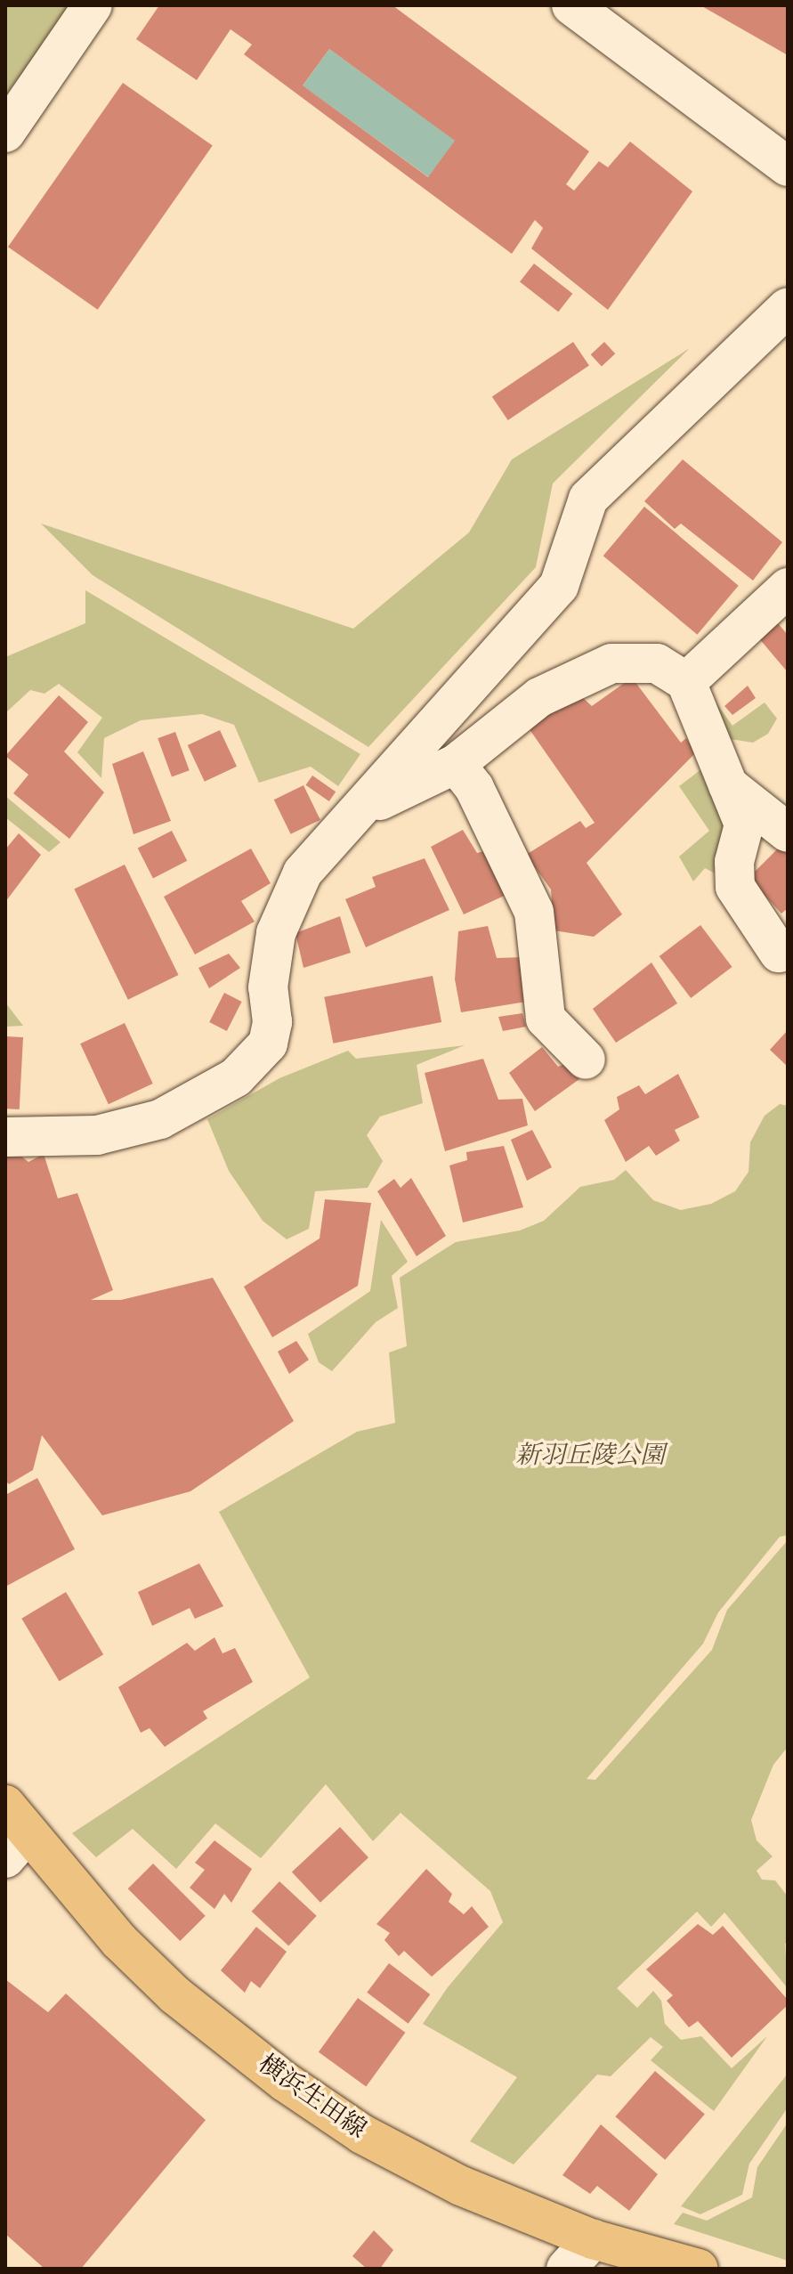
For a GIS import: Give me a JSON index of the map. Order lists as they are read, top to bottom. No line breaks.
{"streets":{"main road":["横浜生田線"]},"parks":["新羽丘陵公園"]}
